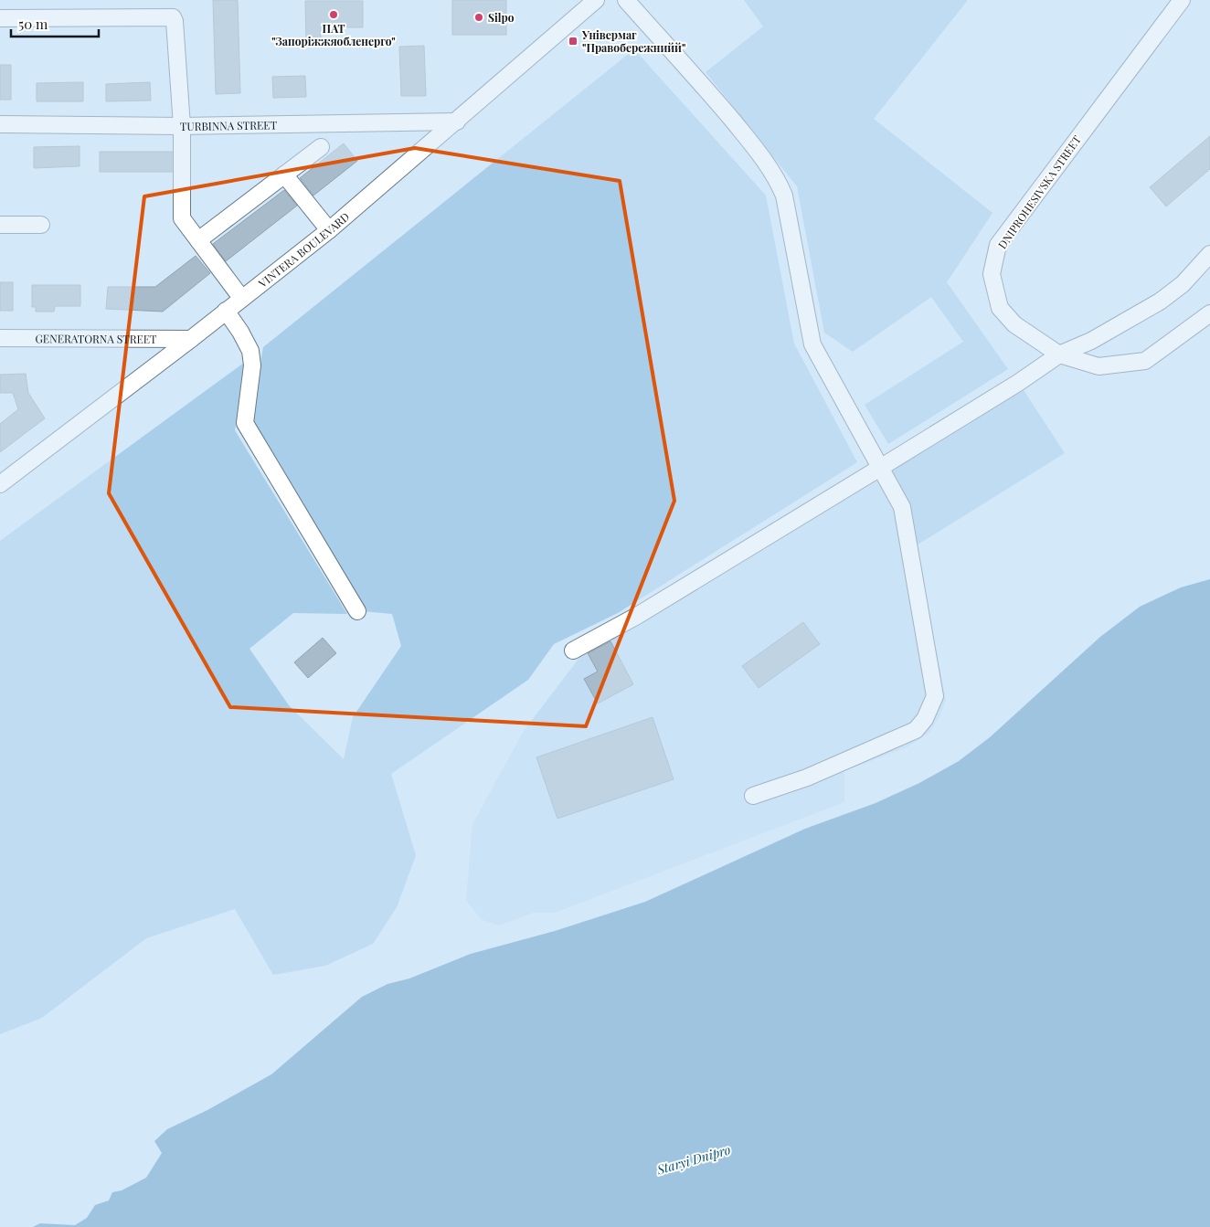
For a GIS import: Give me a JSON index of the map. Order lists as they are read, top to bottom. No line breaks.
{"streets":{"street":["TURBINNA STREET","DNIPROHESIVSKA STREET","VINTERA BOULEVARD","GENERATORNA STREET"]},"crossings":[["TURBINNA STREET","VINTERA BOULEVARD"],["VINTERA BOULEVARD","GENERATORNA STREET"]],"water":["Staryi Dnipro"],"places":{"other":["ПАТ \"Запоріжжяобленерго\"","Silpo"],"transit":["Універмаг \"Правобережнийй\""]},"scale_bar":"50 m"}
